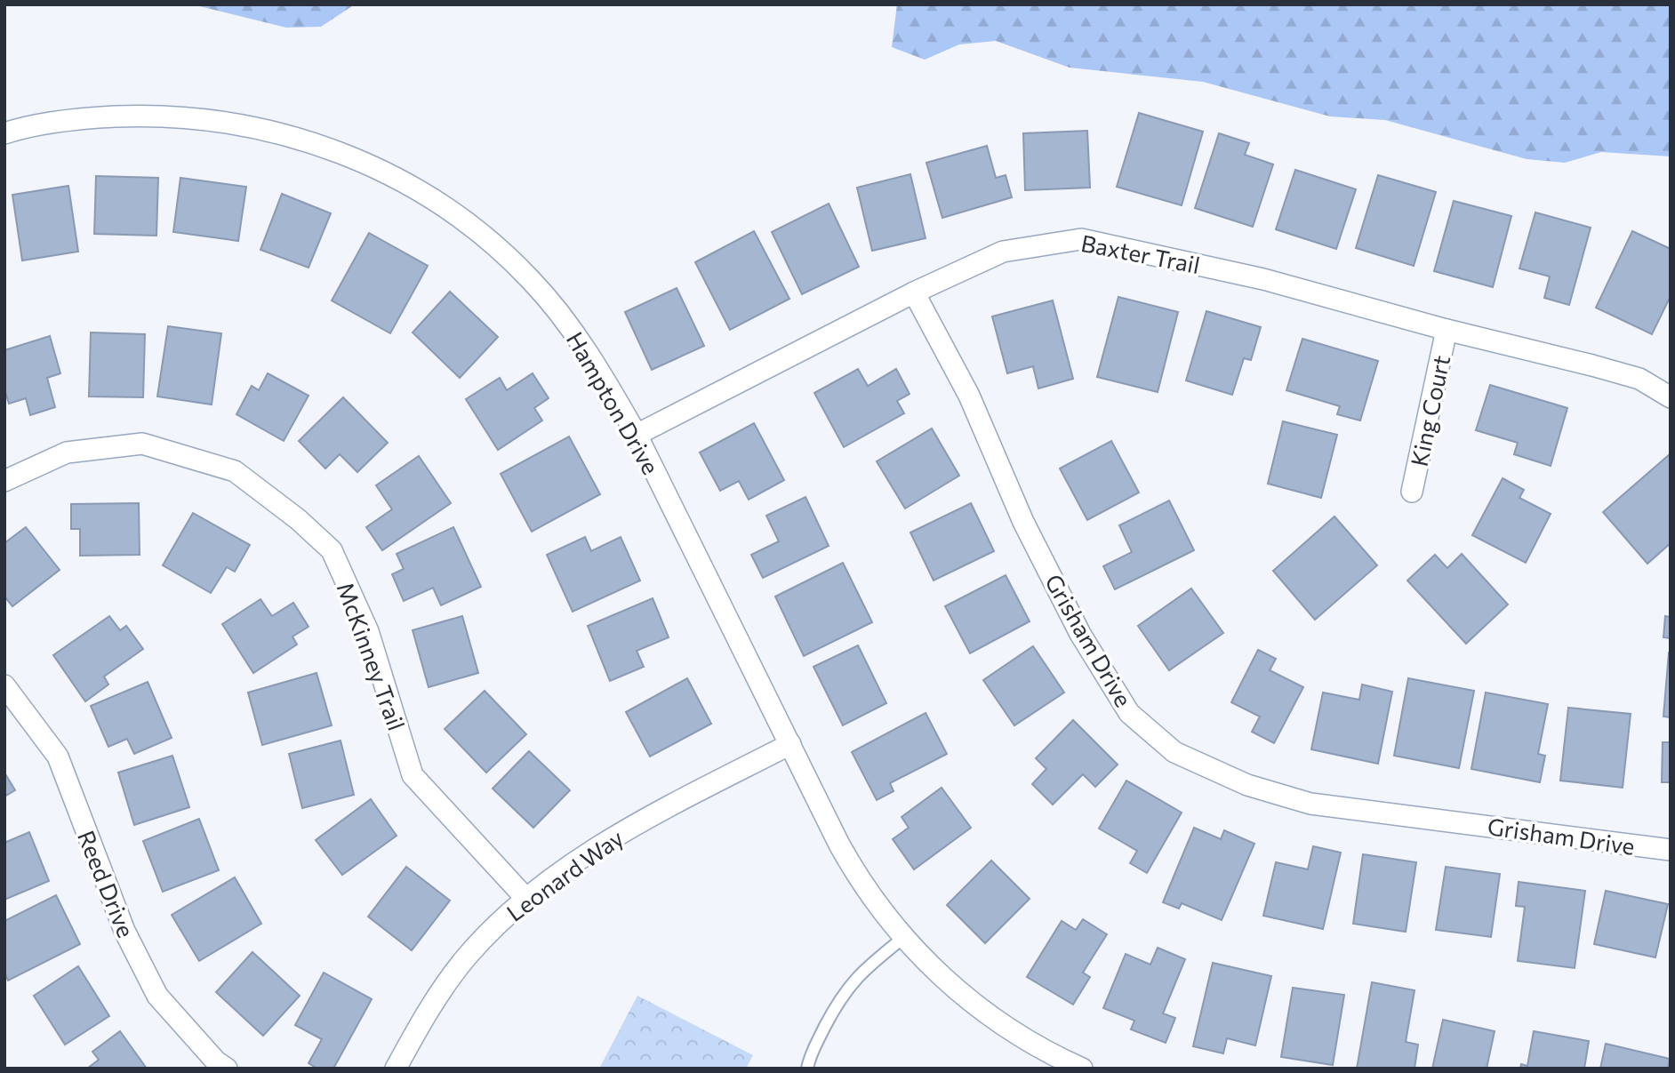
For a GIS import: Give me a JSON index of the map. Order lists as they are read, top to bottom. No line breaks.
{"streets":{"street":["Baxter Trail","Hampton Drive","King Court","Grisham Drive","McKinney Trail","Leonard Way","Reed Drive"]},"crossings":[["Baxter Trail","Hampton Drive"],["Baxter Trail","King Court"],["Baxter Trail","Grisham Drive"],["Hampton Drive","Leonard Way"],["McKinney Trail","Leonard Way"]]}
